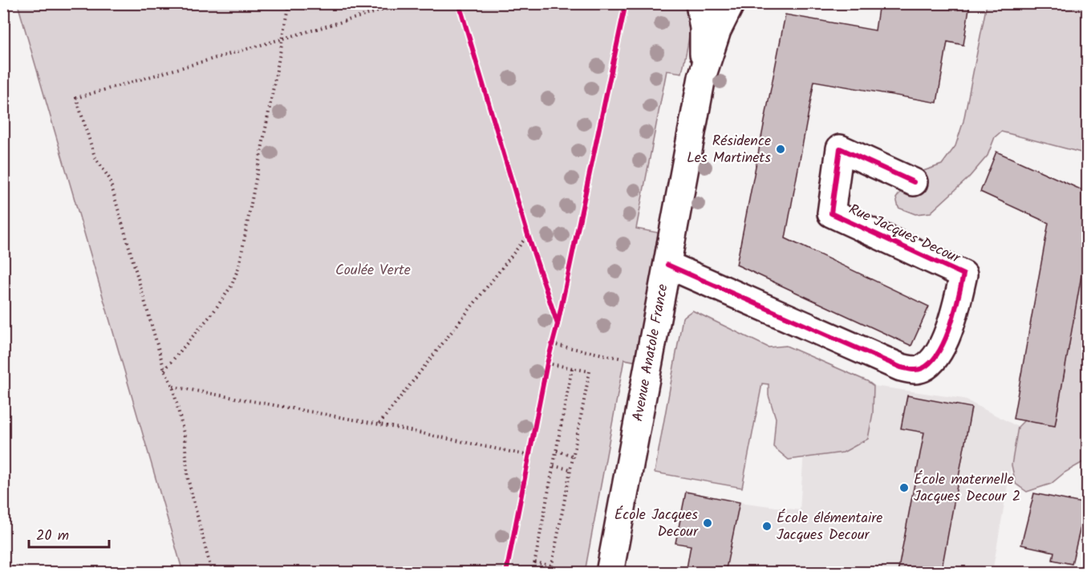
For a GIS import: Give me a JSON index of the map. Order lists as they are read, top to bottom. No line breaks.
{"streets":{"street":["Rue Jacques Decour","Avenue Anatole France"]},"crossings":[["Rue Jacques Decour","Avenue Anatole France"]],"parks":["Coulée Verte"],"places":["Résidence Les Martinets","École maternelle Jacques Decour 2","École Jacques Decour","École élémentaire Jacques Decour"],"scale_bar":"20 m"}
